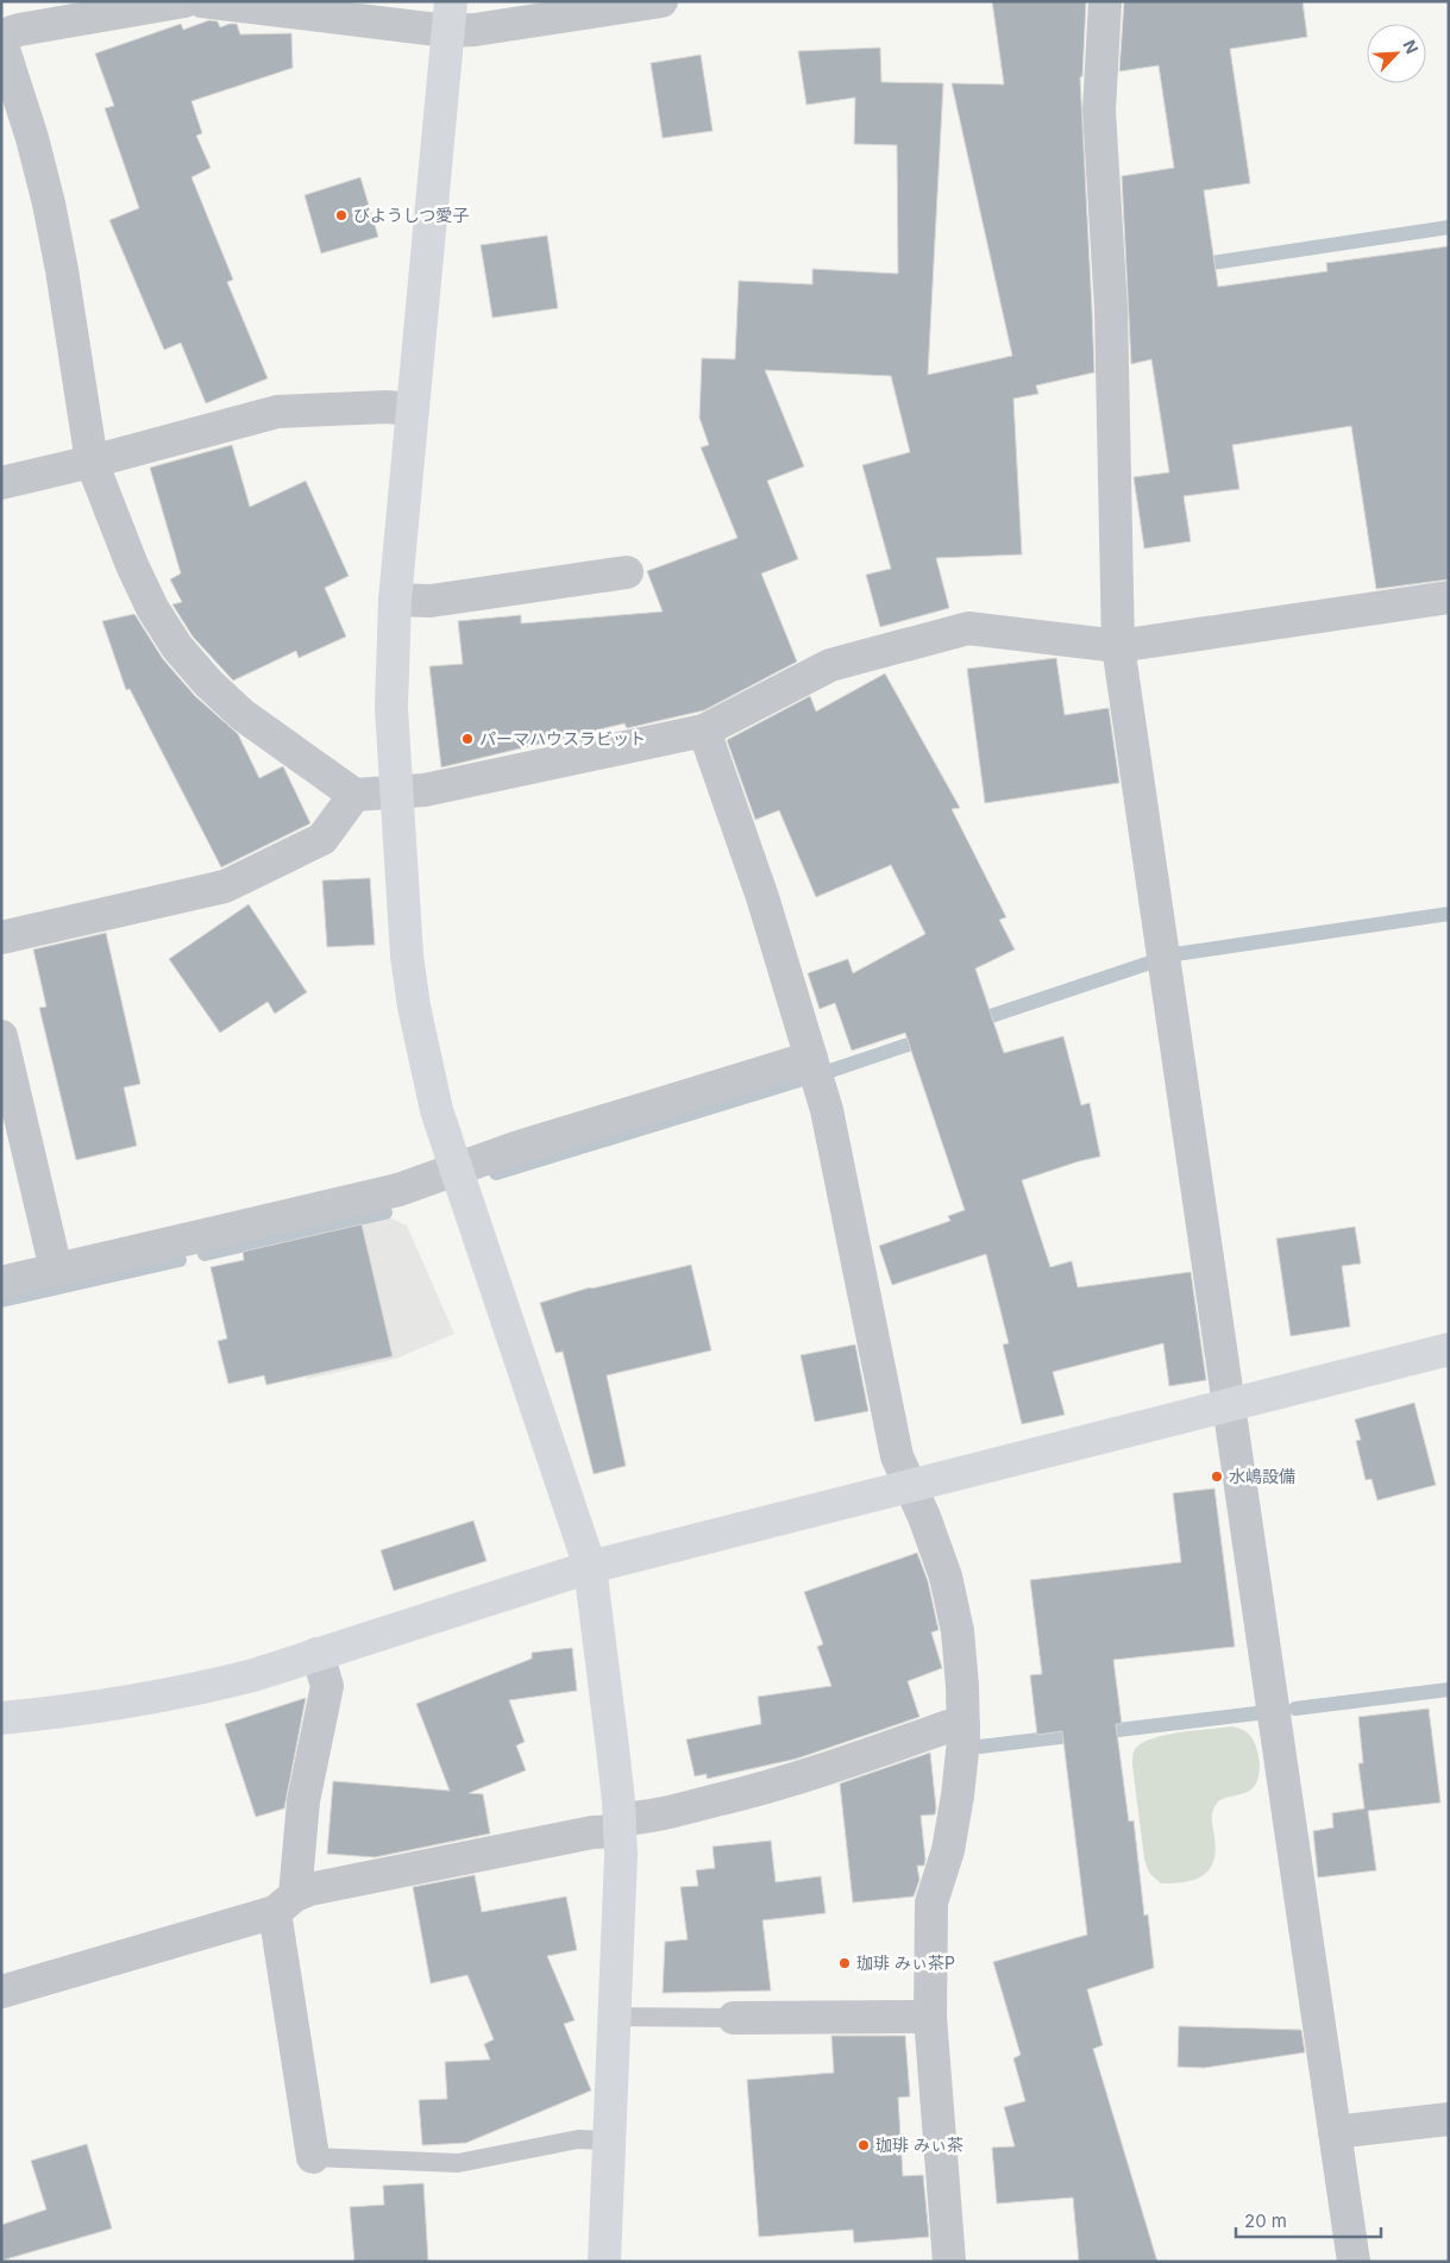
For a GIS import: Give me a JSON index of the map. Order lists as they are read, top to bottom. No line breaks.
{"places":["びようしつ愛子","パーマハウスラビット","水嶋設備","珈琲 みぃ茶P","珈琲 みぃ茶"],"scale_bar":"20 m","north":"top right"}
